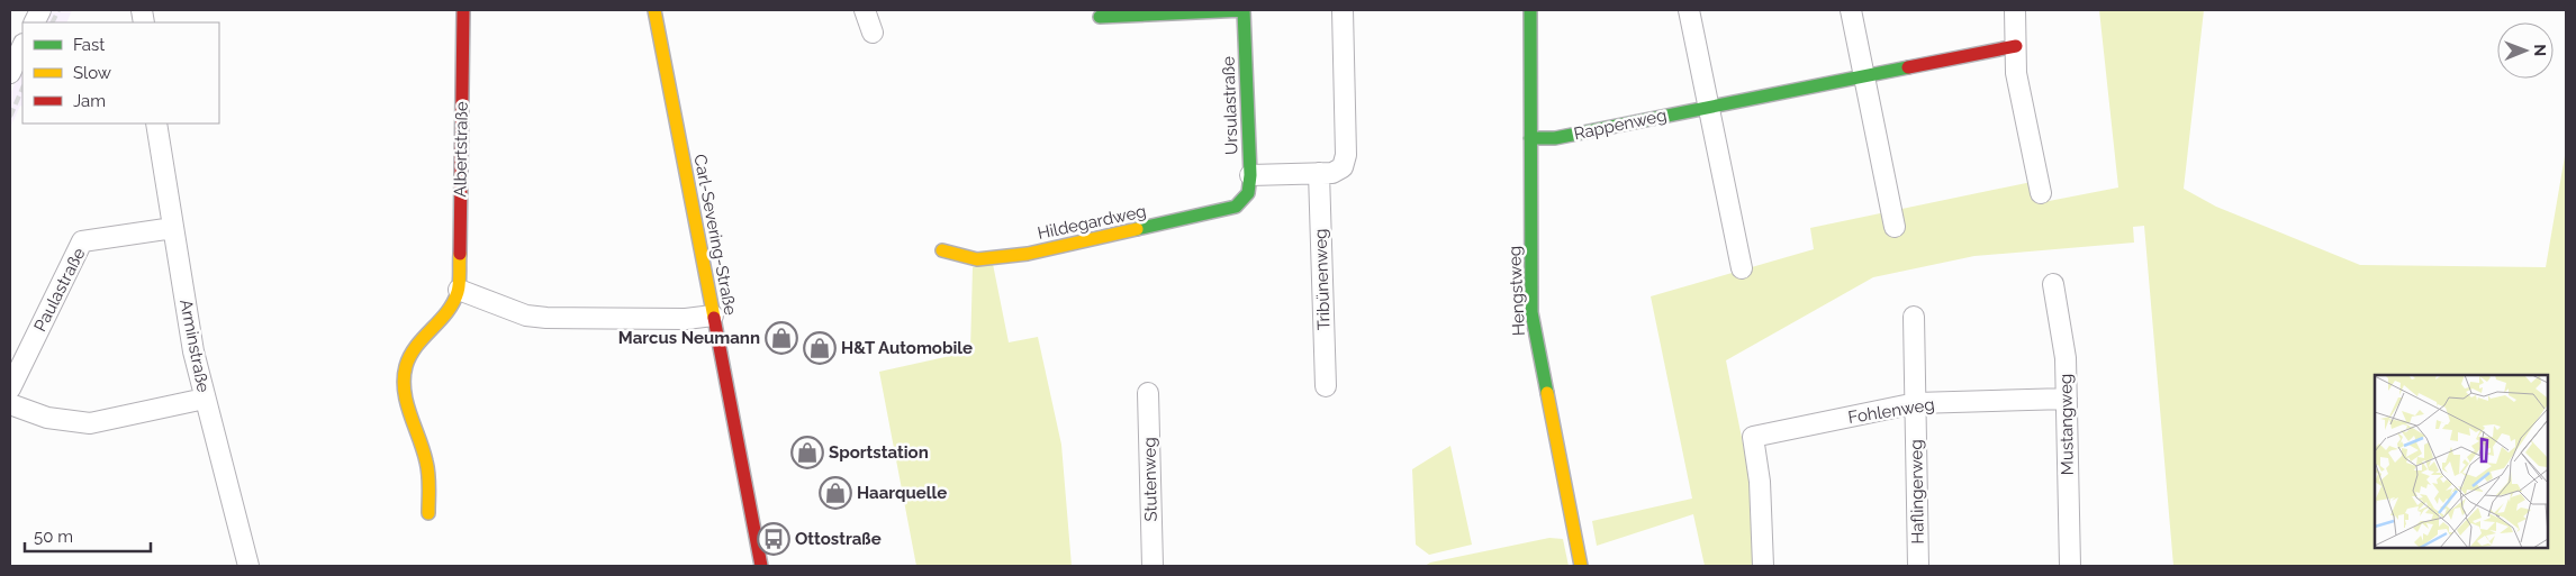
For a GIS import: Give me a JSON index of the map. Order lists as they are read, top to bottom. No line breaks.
{"streets":{"street":["Ursulastraße","Rappenweg","Albertstraße","Hildegardweg","Carl-Severing-Straße","Tribünenweg","Paulastraße","Hengstweg","Arminstraße","Fohlenweg","Mustangweg","Stutenweg","Haflingerweg"]},"crossings":[["Ursulastraße","Hildegardweg"],["Rappenweg","Hengstweg"],["Paulastraße","Arminstraße"],["Fohlenweg","Mustangweg"],["Fohlenweg","Haflingerweg"]],"places":{"shop":["Marcus Neumann","H&T Automobile","Sportstation","Haarquelle"],"bus stop":["Ottostraße"]},"legend":["Fast","Slow","Jam"],"scale_bar":"50 m","north":"right"}
